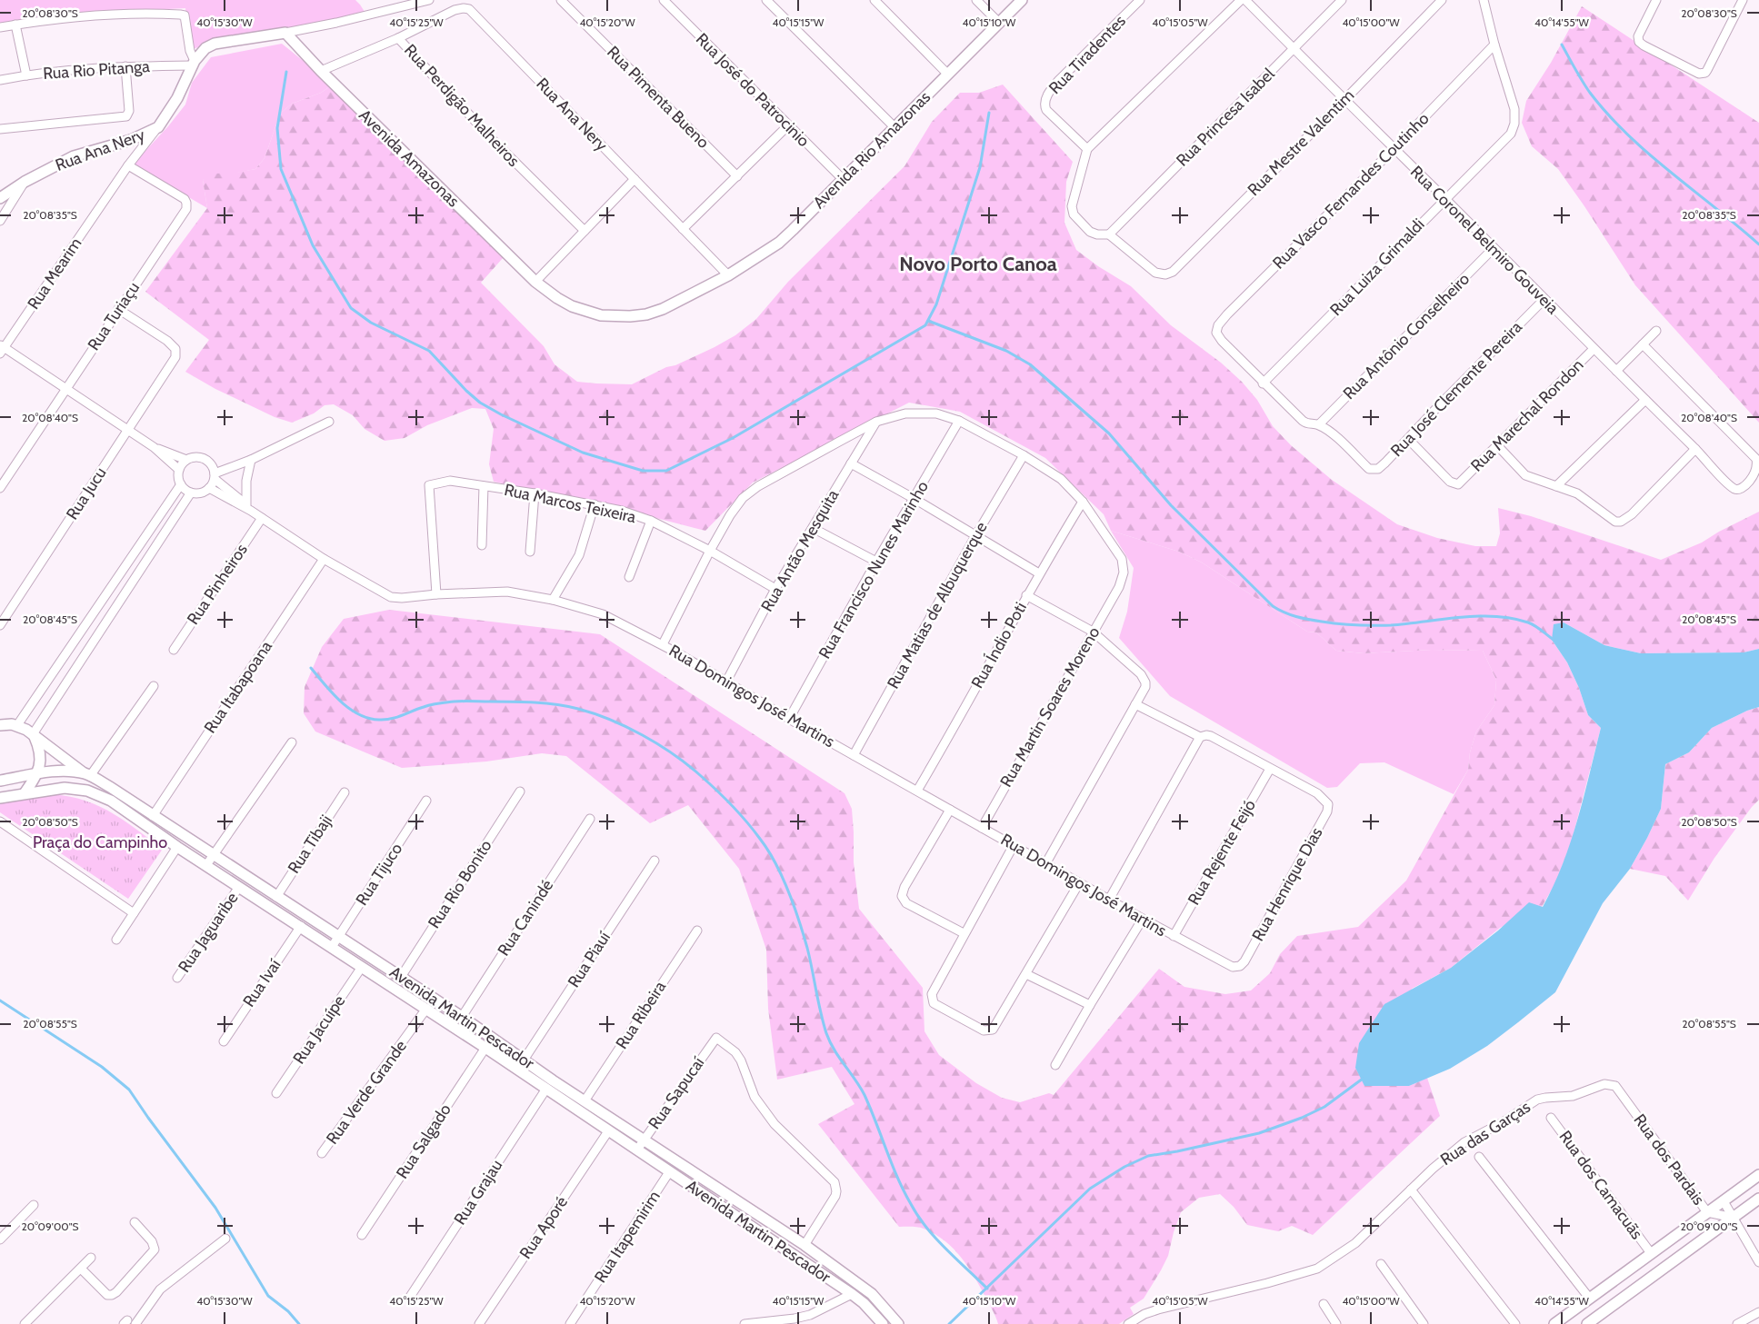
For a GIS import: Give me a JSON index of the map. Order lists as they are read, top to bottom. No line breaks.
{"streets":{"street":["Rua Tiradentes","Rua Rio Pitanga","Rua José do Patrocinio","Rua Pimenta Bueno","Rua Perdigão Malheiros","Rua Ana Nery","Rua Princesa Isabel","Rua Mestre Valentim","Avenida Rio Amazonas","Avenida Amazonas","Rua Vasco Fernandes Coutinho","Rua Coronel Belmiro Gouveia","Rua Luiza Grimaldi","Rua Mearim","Rua Turiaçu","Rua Antônio Conselheiro","Rua José Clemente Pereira","Rua Marechal Rondon","Rua Jucu","Rua Marcos Teixeira","Rua Antão Mesquita","Rua Francisco Nunes Marinho","Rua Pinheiros","Rua Matias de Albuquerque","Rua Índio Poti","Rua Itabapoana","Rua Domingos José Martins","Rua Martin Soares Moreno","Rua Tibaji","Rua Rejente Feijó","Rua Tijuco","Rua Rio Bonito","Rua Henrique Dias","Rua Canindé","Rua Jaguaribe","Rua Piauí","Rua Ivaí","Rua Ribeira","Avenida Martin Pescador","Rua Jacuípe","Rua Verde Grande","Rua Sapucaí","Rua das Garças","Rua Salgado","Rua dos Pardais","Rua dos Camacuãs","Rua Grajau","Rua Aporé","Rua Itapemirim"]},"crossings":[["Rua Rio Pitanga","Rua Ana Nery"],["Rua José do Patrocinio","Avenida Rio Amazonas"],["Rua Perdigão Malheiros","Rua Ana Nery"],["Rua Perdigão Malheiros","Avenida Amazonas"],["Rua Ana Nery","Avenida Rio Amazonas"],["Rua Ana Nery","Avenida Amazonas"],["Rua Ana Nery","Rua Mearim"],["Rua Princesa Isabel","Rua Mestre Valentim"],["Rua Princesa Isabel","Rua Coronel Belmiro Gouveia"],["Rua Mestre Valentim","Rua Coronel Belmiro Gouveia"],["Avenida Rio Amazonas","Avenida Amazonas"],["Rua Vasco Fernandes Coutinho","Rua Coronel Belmiro Gouveia"],["Rua Vasco Fernandes Coutinho","Rua Luiza Grimaldi"],["Rua Coronel Belmiro Gouveia","Rua Luiza Grimaldi"],["Rua Coronel Belmiro Gouveia","Rua Antônio Conselheiro"],["Rua Coronel Belmiro Gouveia","Rua José Clemente Pereira"],["Rua Coronel Belmiro Gouveia","Rua Marechal Rondon"],["Rua Mearim","Rua Turiaçu"],["Rua Turiaçu","Rua Jucu"],["Rua Antônio Conselheiro","Rua José Clemente Pereira"],["Rua José Clemente Pereira","Rua Marechal Rondon"],["Rua Marcos Teixeira","Rua Antão Mesquita"],["Rua Marcos Teixeira","Rua Domingos José Martins"],["Rua Antão Mesquita","Rua Domingos José Martins"],["Rua Francisco Nunes Marinho","Rua Domingos José Martins"],["Rua Pinheiros","Rua Domingos José Martins"],["Rua Matias de Albuquerque","Rua Domingos José Martins"],["Rua Índio Poti","Rua Domingos José Martins"],["Rua Índio Poti","Rua Martin Soares Moreno"],["Rua Itabapoana","Rua Domingos José Martins"],["Rua Itabapoana","Avenida Martin Pescador"],["Rua Domingos José Martins","Rua Martin Soares Moreno"],["Rua Domingos José Martins","Rua Rejente Feijó"],["Rua Domingos José Martins","Rua Henrique Dias"],["Rua Tibaji","Avenida Martin Pescador"],["Rua Rejente Feijó","Rua Henrique Dias"],["Rua Tijuco","Avenida Martin Pescador"],["Rua Rio Bonito","Avenida Martin Pescador"],["Rua Canindé","Avenida Martin Pescador"],["Rua Jaguaribe","Avenida Martin Pescador"],["Rua Piauí","Avenida Martin Pescador"],["Rua Ivaí","Avenida Martin Pescador"],["Rua Ribeira","Avenida Martin Pescador"],["Avenida Martin Pescador","Rua Jacuípe"],["Avenida Martin Pescador","Rua Verde Grande"],["Avenida Martin Pescador","Rua Sapucaí"],["Avenida Martin Pescador","Rua Salgado"],["Avenida Martin Pescador","Rua Grajau"],["Avenida Martin Pescador","Rua Aporé"],["Avenida Martin Pescador","Rua Itapemirim"],["Rua das Garças","Rua dos Pardais"]],"districts":["Novo Porto Canoa"],"parks":["Praça do Campinho"],"coordinates":["20°08'30\"S","40°15'30\"W","40°15'25\"W","40°15'20\"W","40°15'15\"W","40°15'10\"W","40°15'05\"W","40°15'00\"W","40°14'55\"W","20°08'35\"S","20°08'40\"S","20°08'45\"S","20°08'50\"S","20°08'55\"S","20°09'00\"S"]}
